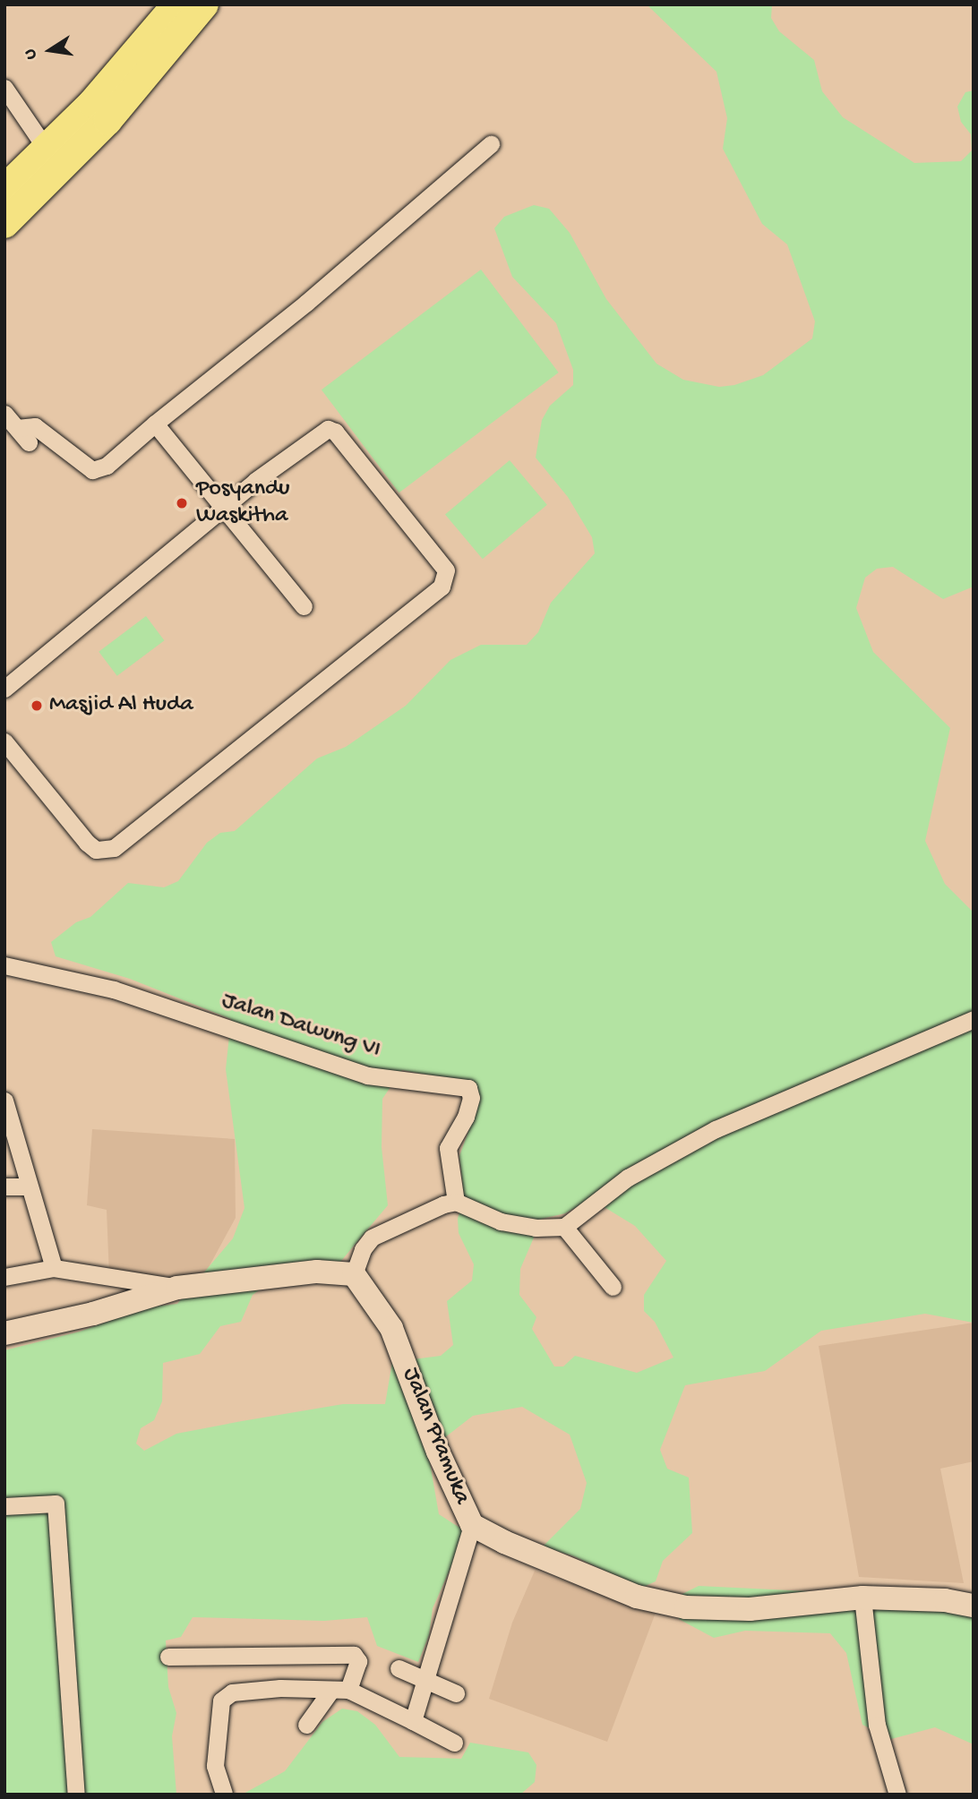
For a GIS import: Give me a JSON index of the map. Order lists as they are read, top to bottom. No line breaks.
{"streets":{"main road":["Jalan Pramuka"],"street":["Jalan Dawung VI"]},"places":["Posyandu Waskitha","Masjid Al Huda"],"north":"left"}
